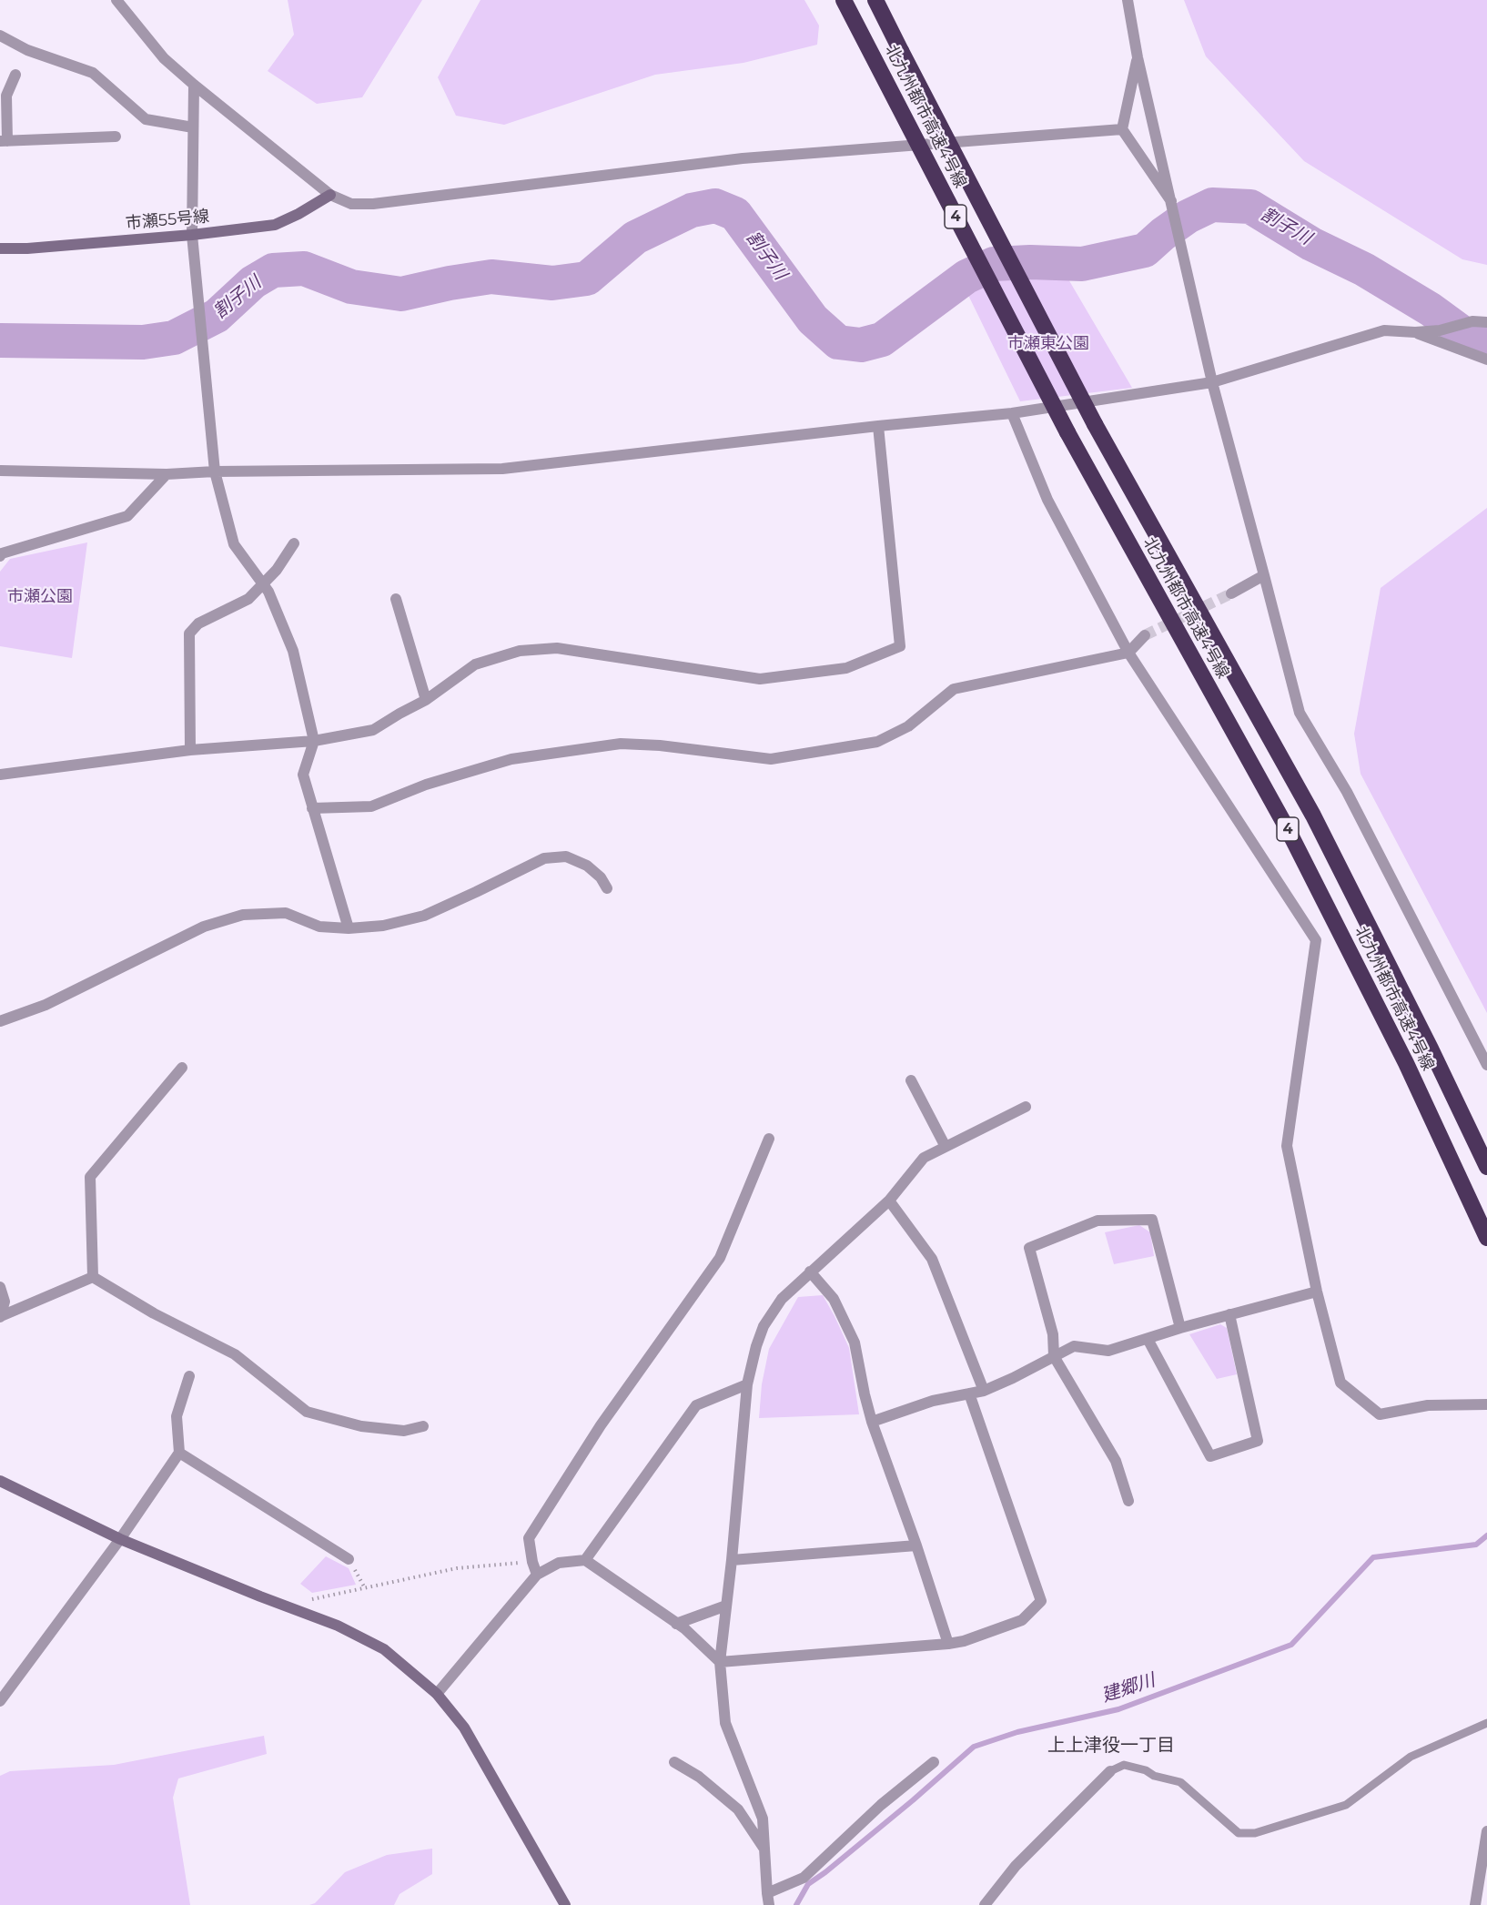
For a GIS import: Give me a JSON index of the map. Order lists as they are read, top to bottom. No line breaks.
{"streets":{"highway":["北九州都市高速4号線","4"],"street":["市瀬55号線"]},"districts":["上上津役一丁目"],"water":["割子川","建郷川"],"parks":["市瀬東公園","市瀬公園"]}
